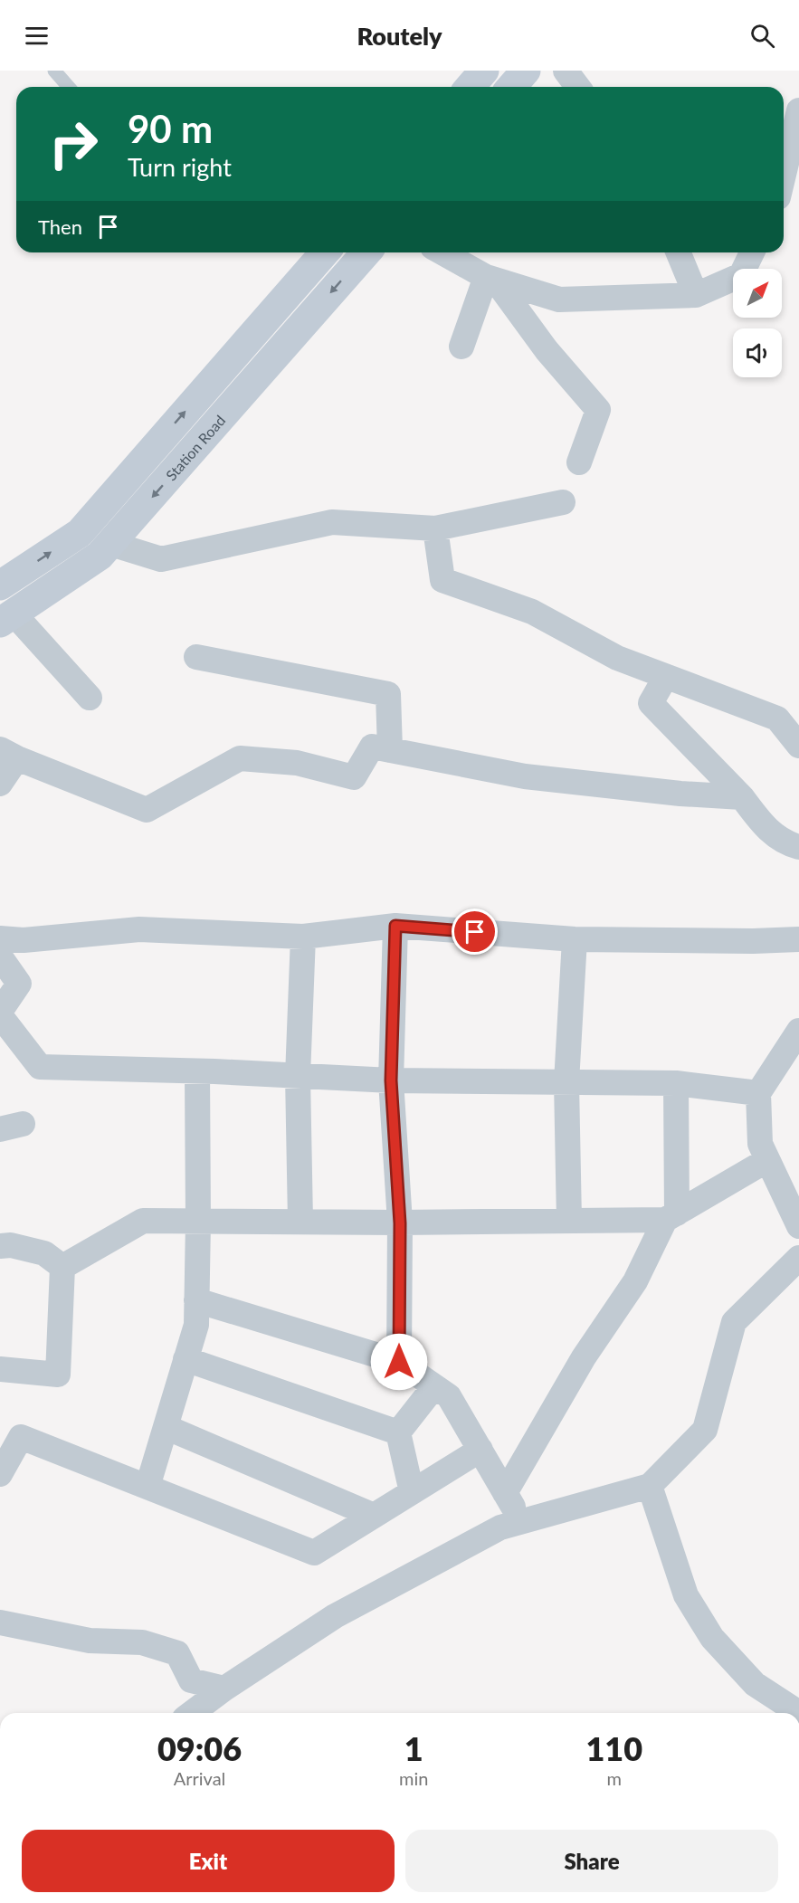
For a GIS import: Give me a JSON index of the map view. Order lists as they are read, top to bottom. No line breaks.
{"streets":{"street":["Station Road"]},"north":"top right","page":{"header":"Routely","turn":["90 m","Turn right"],"then":"Then","eta":["09:06","Arrival","1","min","110","m"],"buttons":["Exit","Share"]}}
